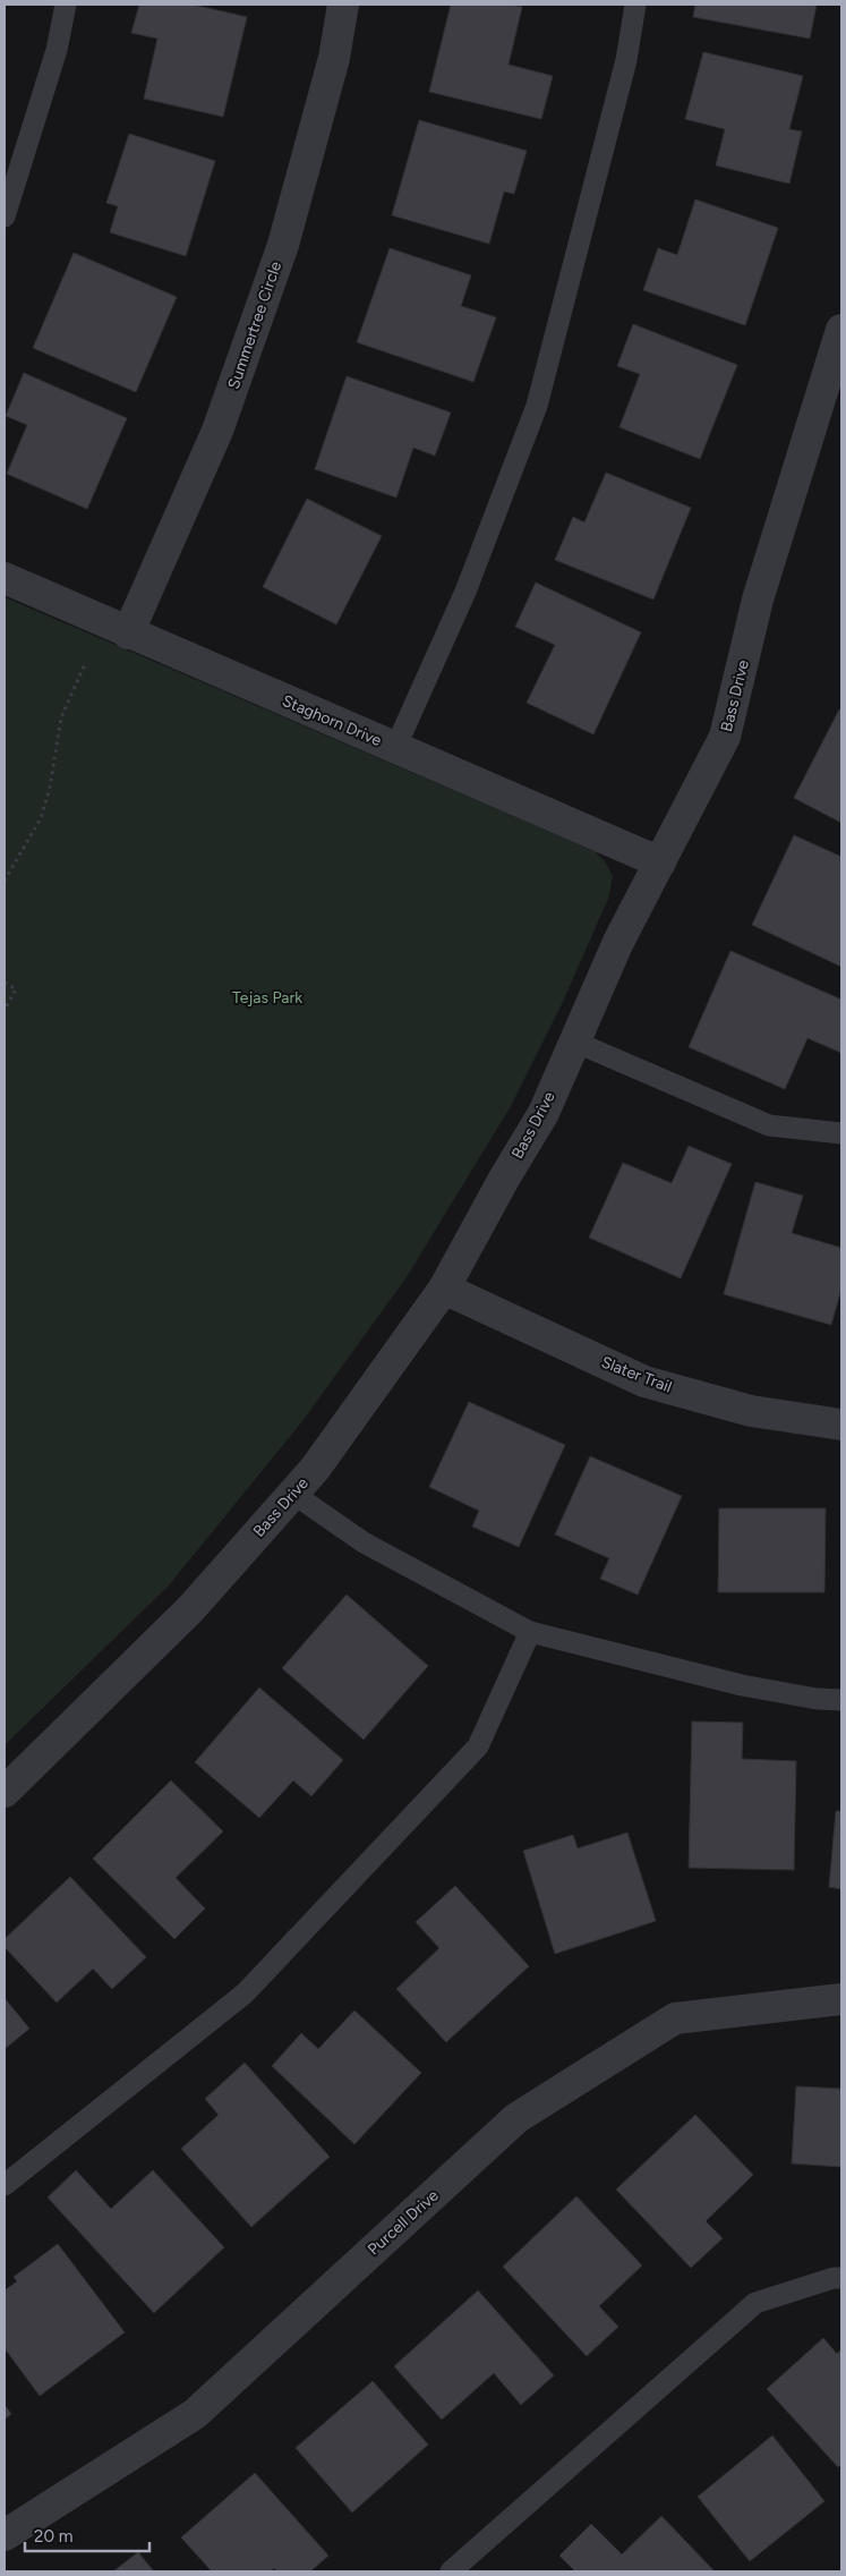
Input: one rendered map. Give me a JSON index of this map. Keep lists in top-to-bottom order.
{
  "streets": {
    "street": [
      "Summertree Circle",
      "Bass Drive",
      "Staghorn Drive",
      "Slater Trail",
      "Purcell Drive"
    ]
  },
  "crossings": [
    ["Summertree Circle", "Staghorn Drive"],
    ["Bass Drive", "Staghorn Drive"],
    ["Bass Drive", "Slater Trail"]
  ],
  "parks": ["Tejas Park"],
  "scale_bar": "20 m"
}
